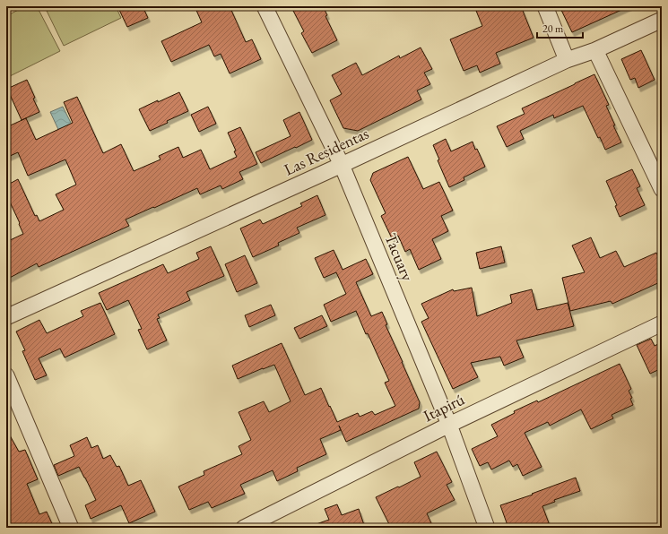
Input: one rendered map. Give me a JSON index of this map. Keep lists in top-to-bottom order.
{
  "streets": {
    "street": ["Las Residentas", "Tacuary", "Itapirú"]
  },
  "crossings": [
    ["Las Residentas", "Tacuary"],
    ["Tacuary", "Itapirú"]
  ],
  "scale_bar": "20 m"
}
